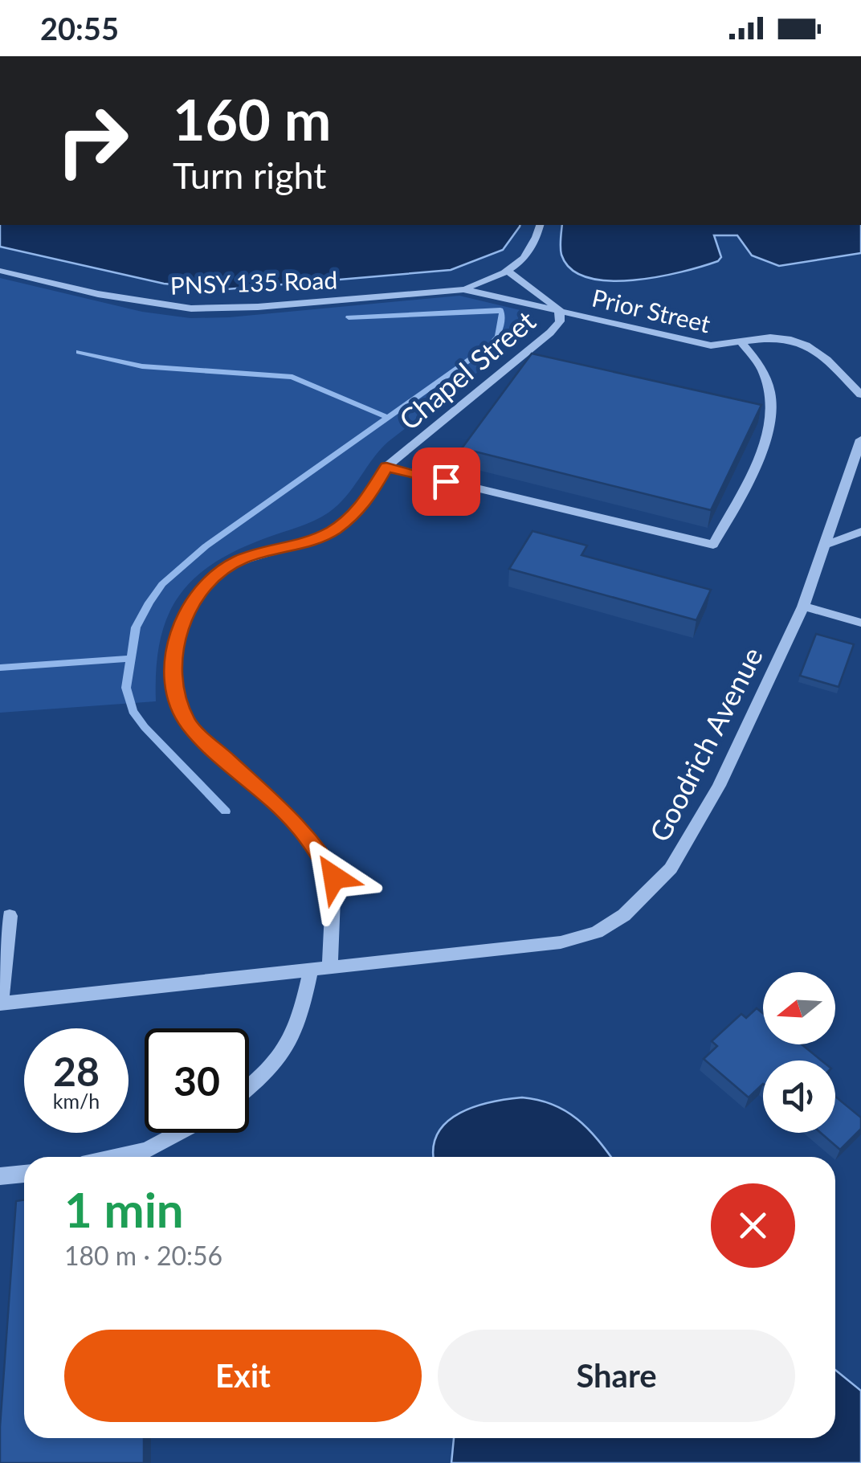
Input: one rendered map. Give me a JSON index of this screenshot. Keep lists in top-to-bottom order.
{
  "streets": {
    "street": [
      "PNSY 135 Road",
      "Prior Street",
      "Chapel Street",
      "Goodrich Avenue"
    ]
  },
  "crossings": [
    ["PNSY 135 Road", "Prior Street"],
    ["Prior Street", "Chapel Street"],
    ["Chapel Street", "Goodrich Avenue"]
  ],
  "north": "left",
  "page": {
    "status": "20:55",
    "turn": ["160 m", "Turn right"],
    "speed": "28 km/h",
    "limit": "30",
    "heading": ["1 min", "180 m · 20:56"],
    "buttons": ["Exit", "Share"]
  }
}
